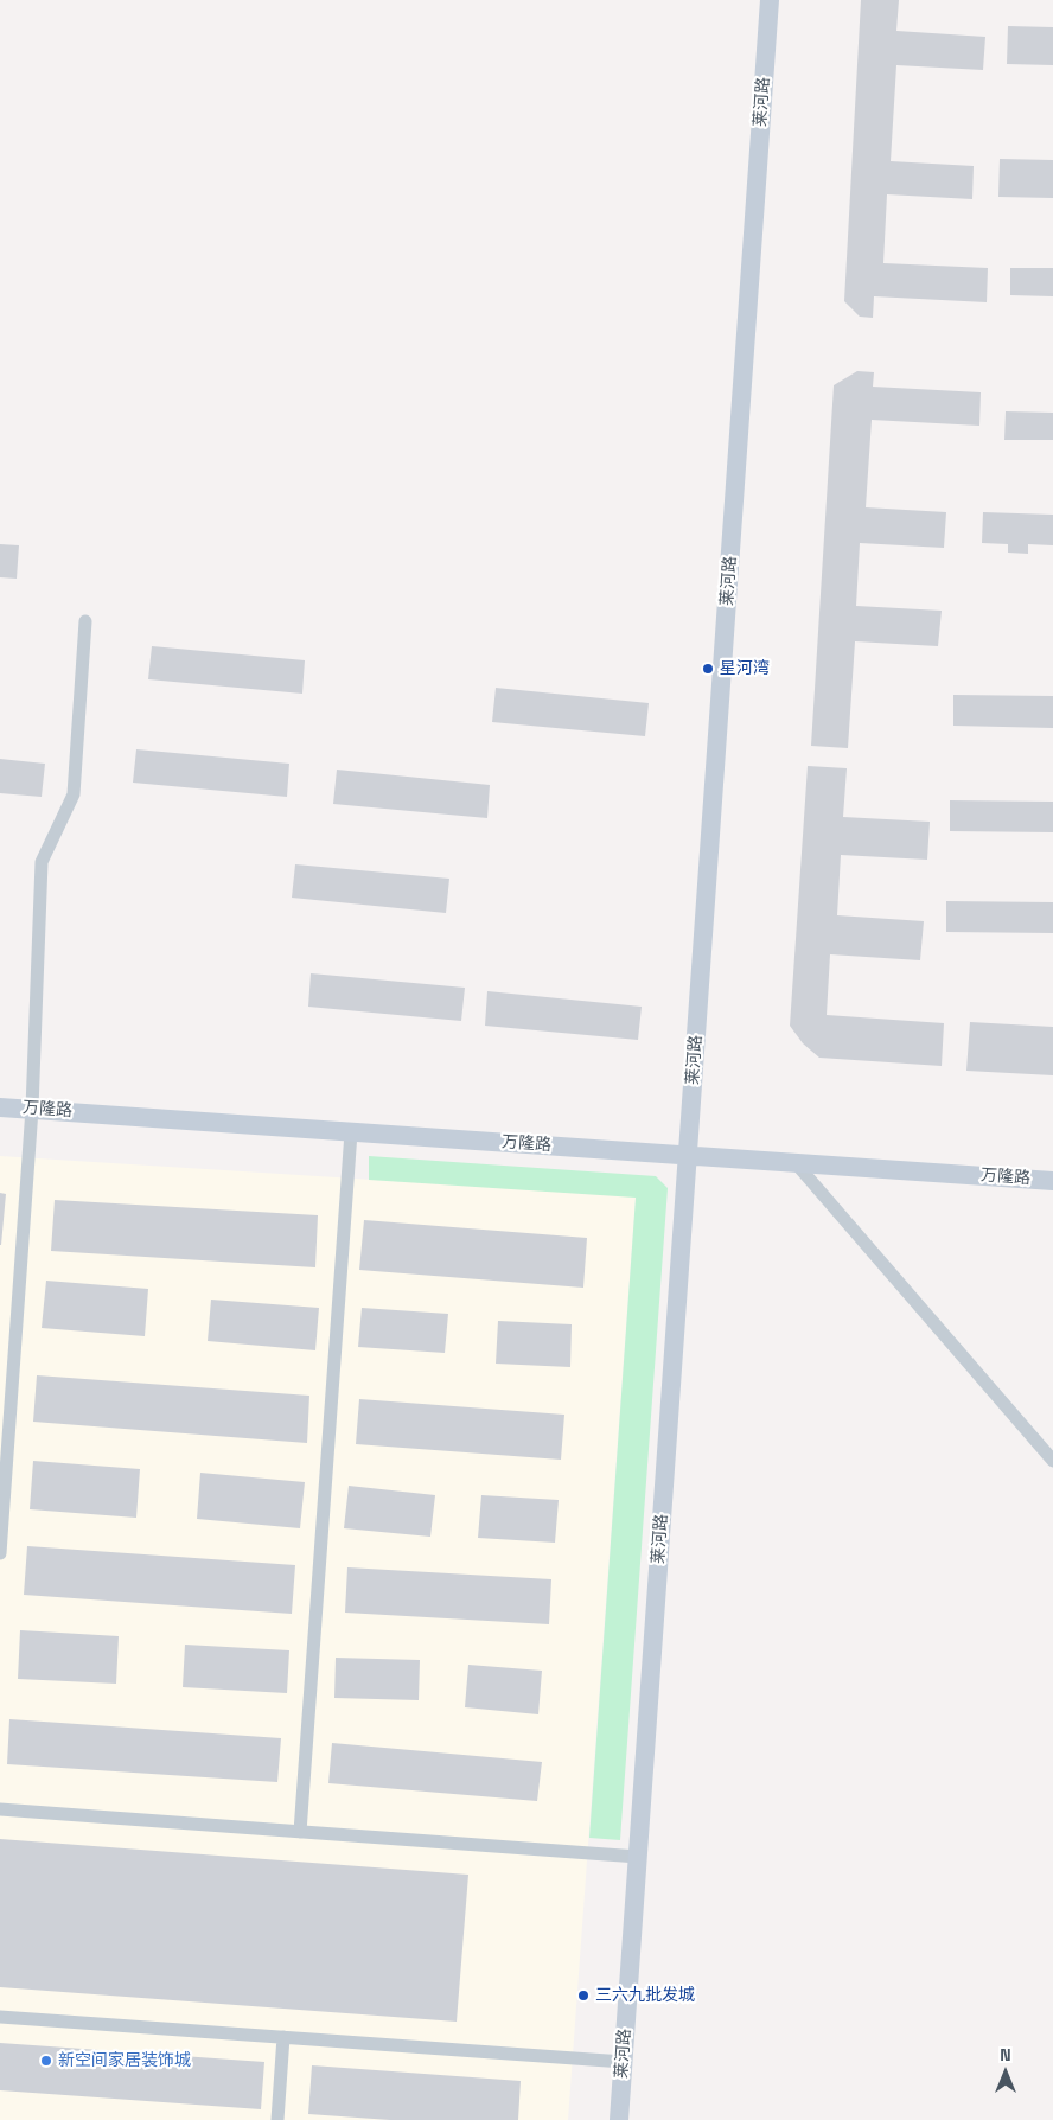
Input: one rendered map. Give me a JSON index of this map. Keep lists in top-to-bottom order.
{
  "streets": {
    "street": ["莱河路", "万隆路"]
  },
  "crossings": [
    ["莱河路", "万隆路"]
  ],
  "places": ["星河湾", "三六九批发城", "新空间家居装饰城"],
  "north": "top"
}
